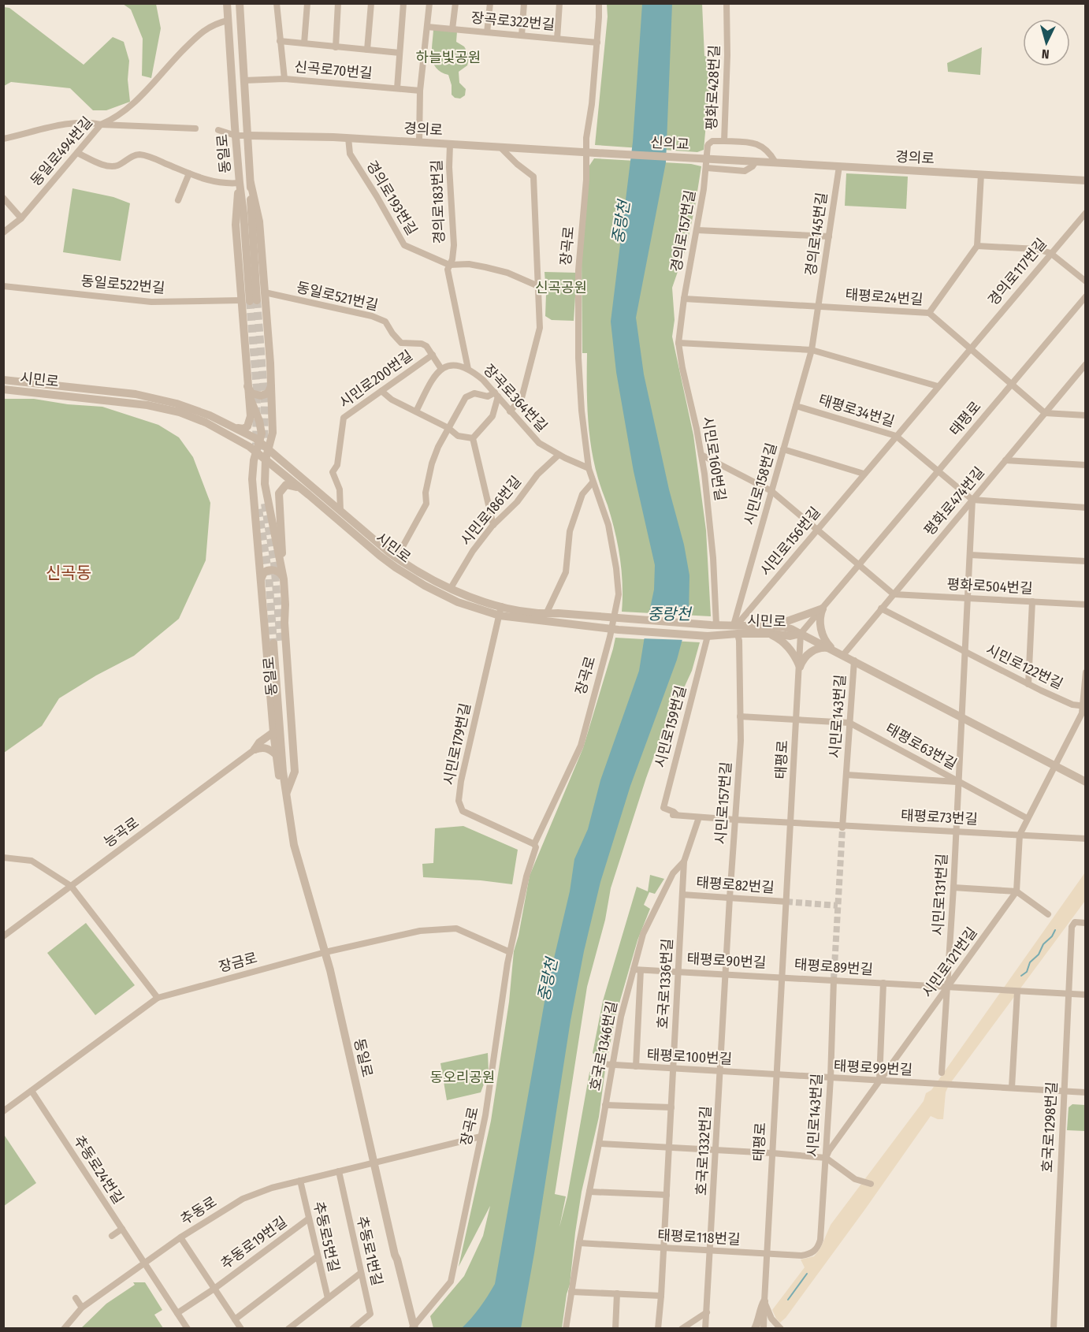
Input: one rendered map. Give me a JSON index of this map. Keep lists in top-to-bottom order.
{
  "streets": {
    "street": [
      "장곡로322번길",
      "신곡로70번길",
      "평화로428번길",
      "경의로",
      "신의교",
      "동일로494번길",
      "동일로",
      "경의로193번길",
      "경의로183번길",
      "경의로157번길",
      "경의로145번길",
      "장곡로",
      "경의로117번길",
      "동일로522번길",
      "동일로521번길",
      "태평로24번길",
      "시민로200번길",
      "시민로",
      "장곡로364번길",
      "태평로34번길",
      "태평로",
      "시민로160번길",
      "시민로158번길",
      "평화로474번길",
      "시민로186번길",
      "시민로156번길",
      "평화로504번길",
      "시민로122번길",
      "시민로143번길",
      "시민로159번길",
      "시민로179번길",
      "태평로63번길",
      "시민로157번길",
      "태평로73번길",
      "능곡로",
      "태평로82번길",
      "시민로131번길",
      "태평로90번길",
      "장금로",
      "시민로121번길",
      "태평로89번길",
      "호국로1336번길",
      "호국로1346번길",
      "태평로100번길",
      "태평로99번길",
      "호국로1298번길",
      "호국로1332번길",
      "추동로24번길",
      "추동로",
      "추동로5번길",
      "태평로118번길",
      "추동로19번길",
      "추동로1번길"
    ]
  },
  "crossings": [
    ["장곡로322번길", "장곡로"],
    ["신곡로70번길", "동일로"],
    ["평화로428번길", "경의로"],
    ["평화로428번길", "경의로157번길"],
    ["경의로", "신의교"],
    ["경의로", "동일로"],
    ["경의로", "경의로193번길"],
    ["경의로", "경의로183번길"],
    ["경의로", "경의로145번길"],
    ["경의로", "장곡로"],
    ["동일로494번길", "동일로"],
    ["동일로", "장곡로"],
    ["동일로", "동일로522번길"],
    ["동일로", "장금로"],
    ["동일로", "추동로"],
    ["경의로193번길", "경의로183번길"],
    ["경의로183번길", "장곡로364번길"],
    ["경의로157번길", "태평로24번길"],
    ["경의로157번길", "시민로160번길"],
    ["경의로145번길", "태평로24번길"],
    ["경의로145번길", "시민로158번길"],
    ["장곡로", "시민로"],
    ["장곡로", "장곡로364번길"],
    ["장곡로", "시민로179번길"],
    ["장곡로", "장금로"],
    ["장곡로", "추동로"],
    ["경의로117번길", "태평로24번길"],
    ["경의로117번길", "시민로156번길"],
    ["동일로521번길", "시민로200번길"],
    ["태평로24번길", "태평로"],
    ["태평로24번길", "시민로160번길"],
    ["태평로24번길", "시민로158번길"],
    ["태평로24번길", "평화로474번길"],
    ["태평로24번길", "시민로156번길"],
    ["시민로200번길", "시민로"],
    ["시민로", "태평로"],
    ["시민로", "시민로160번길"],
    ["시민로", "시민로158번길"],
    ["시민로", "평화로474번길"],
    ["시민로", "시민로186번길"],
    ["시민로", "시민로156번길"],
    ["시민로", "시민로122번길"],
    ["시민로", "시민로143번길"],
    ["시민로", "시민로159번길"],
    ["시민로", "시민로179번길"],
    ["시민로", "시민로157번길"],
    ["시민로", "시민로131번길"],
    ["장곡로364번길", "시민로186번길"],
    ["태평로34번길", "태평로"],
    ["태평로34번길", "시민로158번길"],
    ["태평로34번길", "평화로474번길"],
    ["태평로34번길", "시민로156번길"],
    ["태평로34번길", "시민로131번길"],
    ["태평로", "태평로63번길"],
    ["태평로", "태평로73번길"],
    ["태평로", "태평로82번길"],
    ["태평로", "태평로90번길"],
    ["태평로", "태평로89번길"],
    ["태평로", "태평로100번길"],
    ["태평로", "태평로99번길"],
    ["태평로", "태평로118번길"],
    ["시민로158번길", "시민로156번길"],
    ["시민로158번길", "시민로157번길"],
    ["평화로474번길", "평화로504번길"],
    ["평화로474번길", "시민로122번길"],
    ["평화로474번길", "시민로131번길"],
    ["시민로156번길", "시민로157번길"],
    ["평화로504번길", "시민로131번길"],
    ["시민로122번길", "시민로131번길"],
    ["시민로143번길", "태평로63번길"],
    ["시민로143번길", "태평로73번길"],
    ["시민로143번길", "시민로131번길"],
    ["시민로143번길", "시민로121번길"],
    ["시민로143번길", "태평로89번길"],
    ["시민로143번길", "태평로99번길"],
    ["시민로143번길", "태평로118번길"],
    ["시민로159번길", "태평로73번길"],
    ["태평로63번길", "시민로157번길"],
    ["태평로63번길", "시민로131번길"],
    ["시민로157번길", "태평로73번길"],
    ["시민로157번길", "태평로82번길"],
    ["시민로157번길", "태평로90번길"],
    ["시민로157번길", "호국로1332번길"],
    ["태평로73번길", "시민로131번길"],
    ["태평로73번길", "호국로1346번길"],
    ["태평로82번길", "호국로1336번길"],
    ["시민로131번길", "시민로121번길"],
    ["시민로131번길", "태평로89번길"],
    ["태평로90번길", "태평로89번길"],
    ["태평로90번길", "호국로1336번길"],
    ["태평로90번길", "호국로1346번길"],
    ["태평로90번길", "호국로1332번길"],
    ["장금로", "추동로24번길"],
    ["시민로121번길", "태평로89번길"],
    ["시민로121번길", "태평로99번길"],
    ["태평로89번길", "태평로99번길"],
    ["태평로89번길", "호국로1298번길"],
    ["호국로1336번길", "호국로1346번길"],
    ["호국로1336번길", "태평로100번길"],
    ["호국로1336번길", "태평로118번길"],
    ["호국로1346번길", "태평로100번길"],
    ["호국로1346번길", "태평로118번길"],
    ["태평로100번길", "태평로99번길"],
    ["태평로100번길", "호국로1332번길"],
    ["태평로99번길", "호국로1298번길"],
    ["호국로1332번길", "태평로118번길"],
    ["추동로24번길", "추동로"],
    ["추동로24번길", "추동로19번길"],
    ["추동로", "추동로5번길"],
    ["추동로", "추동로19번길"],
    ["추동로", "추동로1번길"],
    ["추동로5번길", "추동로19번길"],
    ["추동로5번길", "추동로1번길"]
  ],
  "districts": ["신곡동"],
  "water": ["중랑천"],
  "parks": ["하늘빛공원", "신곡공원", "동오리공원"],
  "north": "bottom"
}
